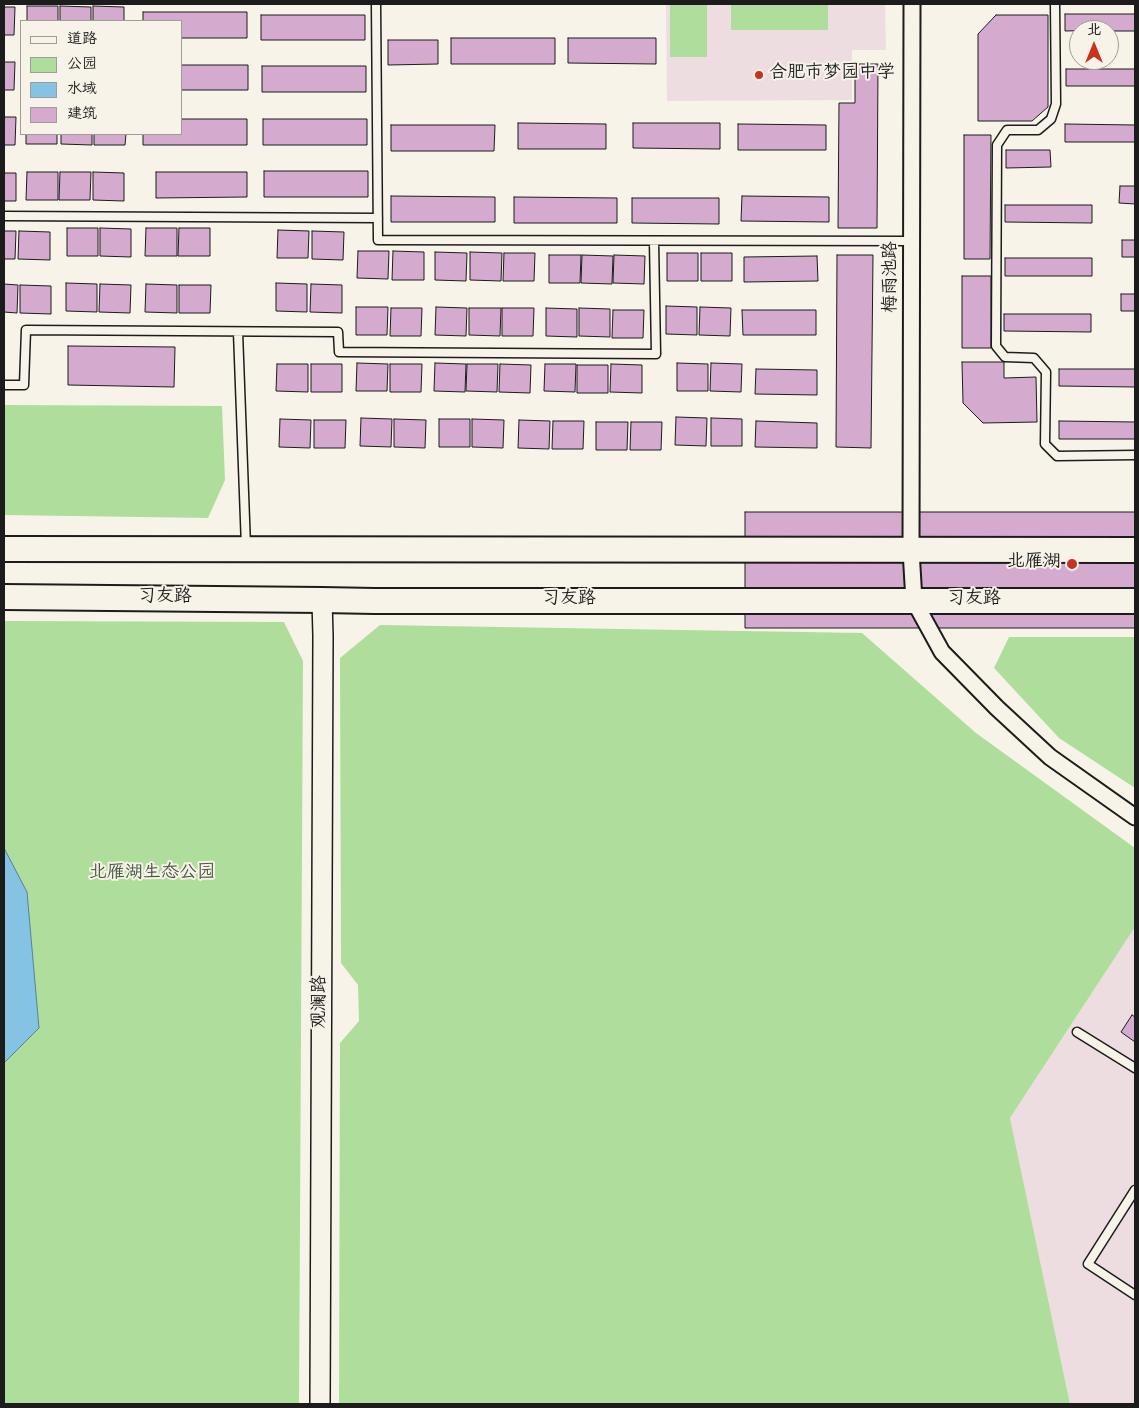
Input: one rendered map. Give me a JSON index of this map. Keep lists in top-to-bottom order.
{
  "streets": {
    "main road": ["习友路"],
    "street": ["梅雨池路", "观澜路"]
  },
  "crossings": [
    ["梅雨池路", "习友路"],
    ["习友路", "观澜路"]
  ],
  "parks": ["北雁湖生态公园"],
  "places": ["合肥市梦园中学", "北雁湖"],
  "legend": [
    "道路",
    "公园",
    "水域",
    "建筑"
  ],
  "north": "top"
}
